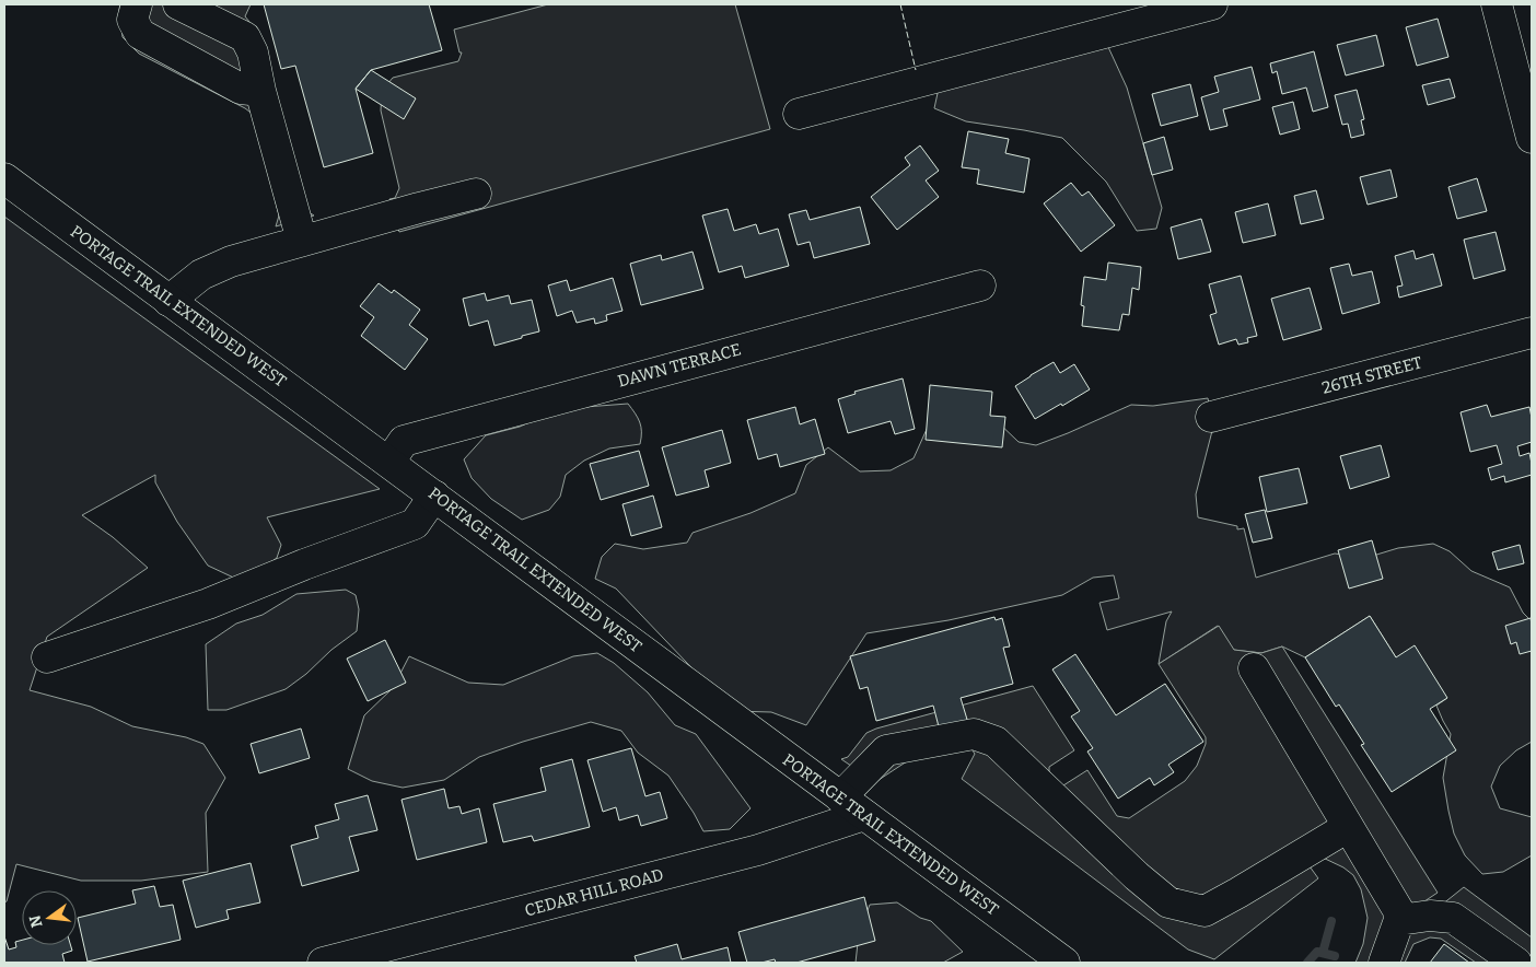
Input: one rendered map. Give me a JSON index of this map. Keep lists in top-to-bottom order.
{
  "streets": {
    "street": [
      "PORTAGE TRAIL EXTENDED WEST",
      "DAWN TERRACE",
      "26TH STREET",
      "CEDAR HILL ROAD"
    ]
  },
  "crossings": [
    ["PORTAGE TRAIL EXTENDED WEST", "DAWN TERRACE"],
    ["PORTAGE TRAIL EXTENDED WEST", "CEDAR HILL ROAD"]
  ],
  "north": "left"
}
